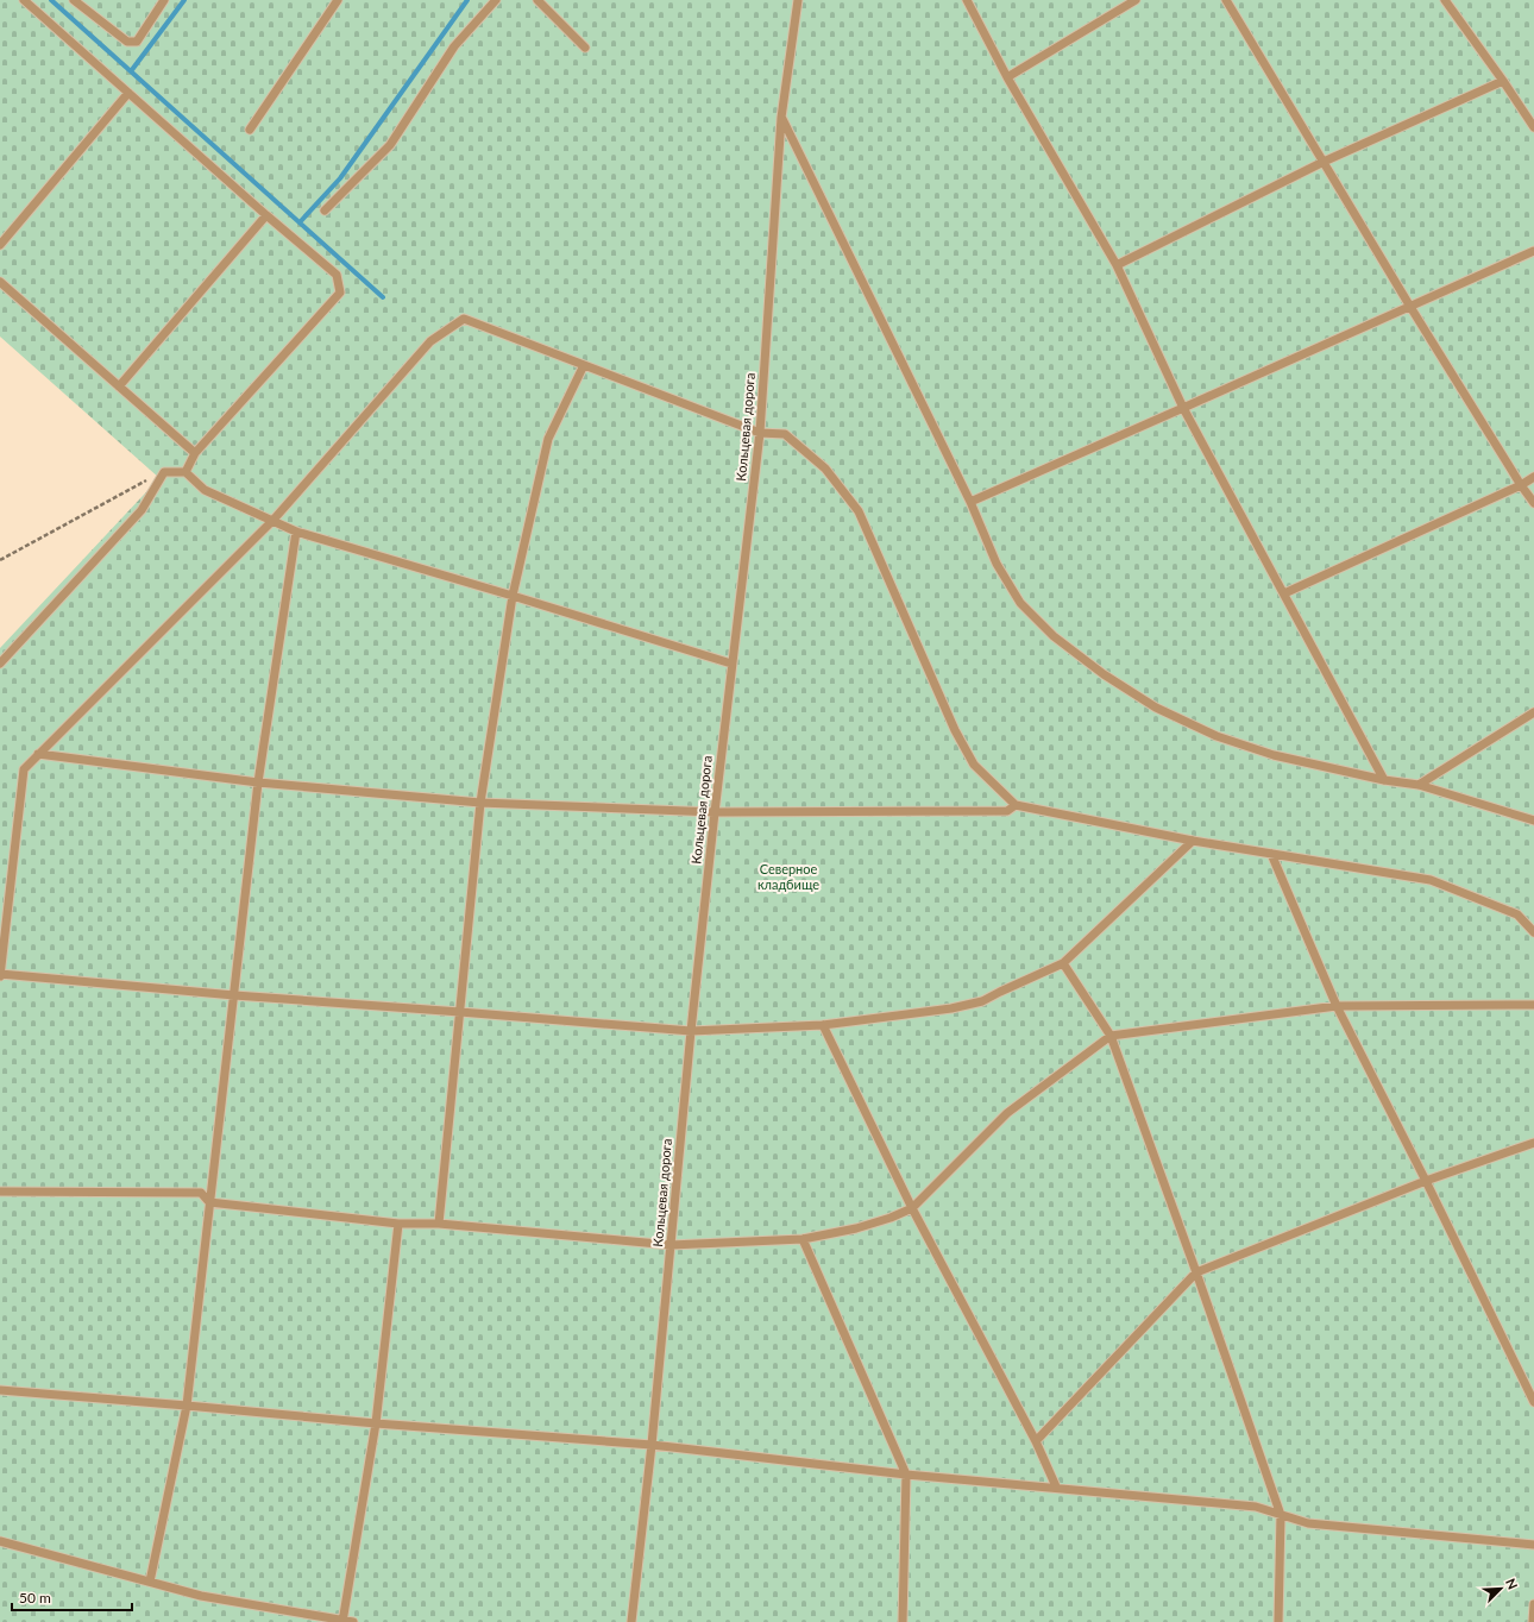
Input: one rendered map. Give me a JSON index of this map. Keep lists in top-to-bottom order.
{
  "streets": {
    "lane": ["Кольцевая дорога"]
  },
  "parks": ["Северное кладбище"],
  "scale_bar": "50 m",
  "north": "top right"
}
